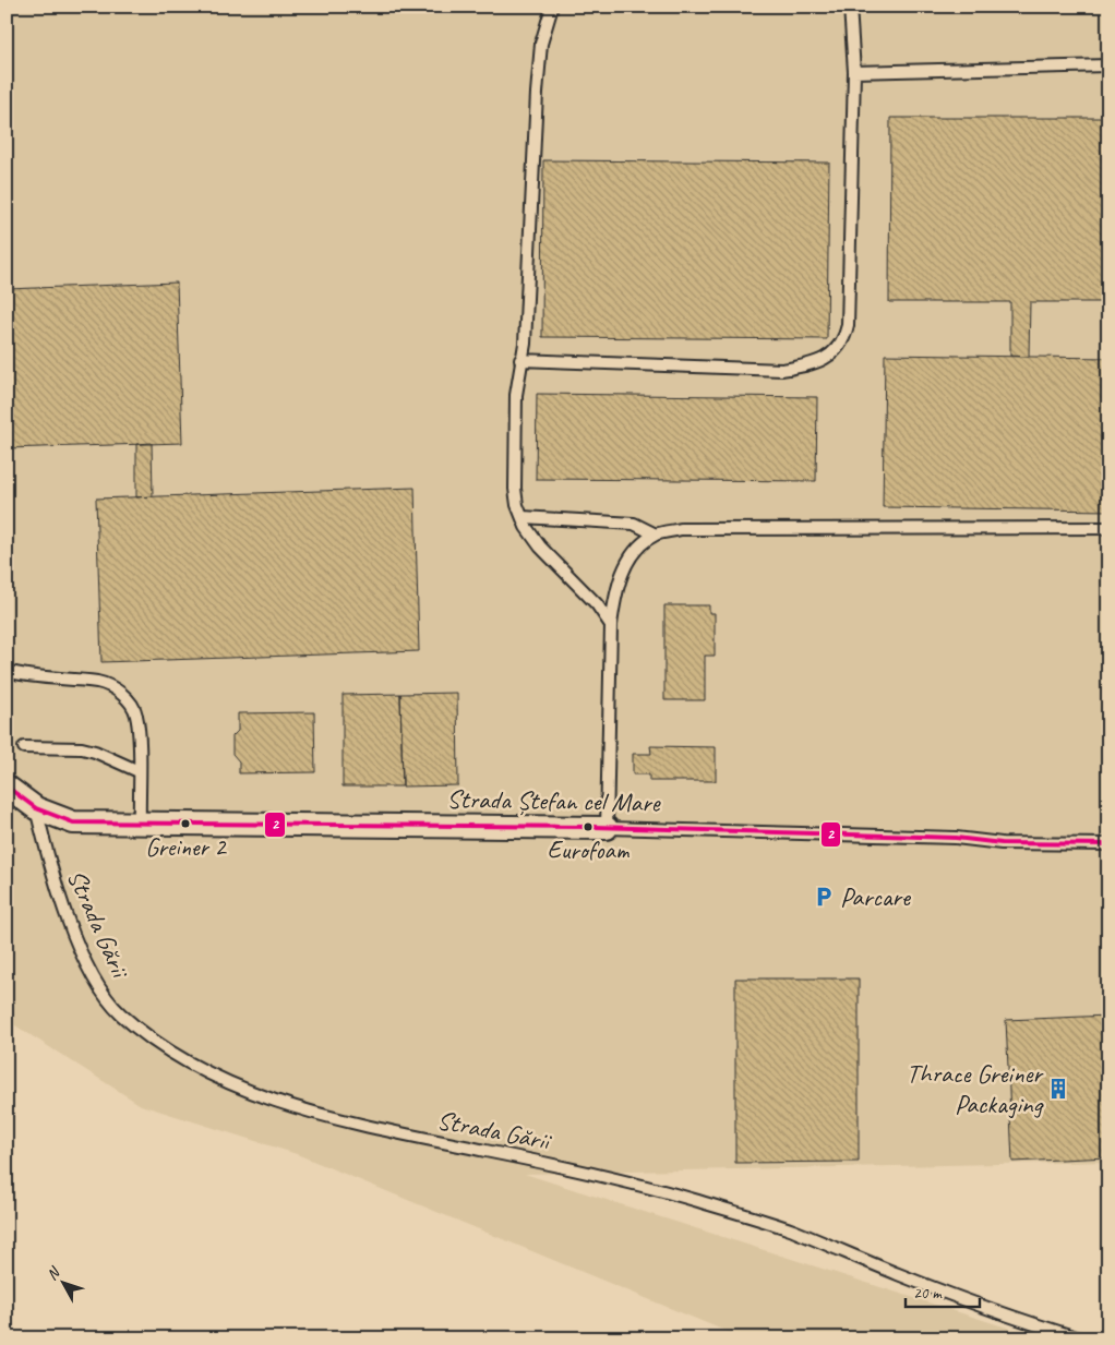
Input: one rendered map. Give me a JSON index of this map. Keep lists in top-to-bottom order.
{
  "streets": {
    "street": ["Strada Ștefan cel Mare"],
    "lane": ["Strada Gării"]
  },
  "crossings": [
    ["Strada Ștefan cel Mare", "Strada Gării"]
  ],
  "places": {
    "other": ["Greiner 2", "Eurofoam"],
    "parking": ["Parcare"],
    "building": ["Thrace Greiner Packaging"]
  },
  "lines": ["transit line 2"],
  "scale_bar": "20 m",
  "north": "top left"
}
